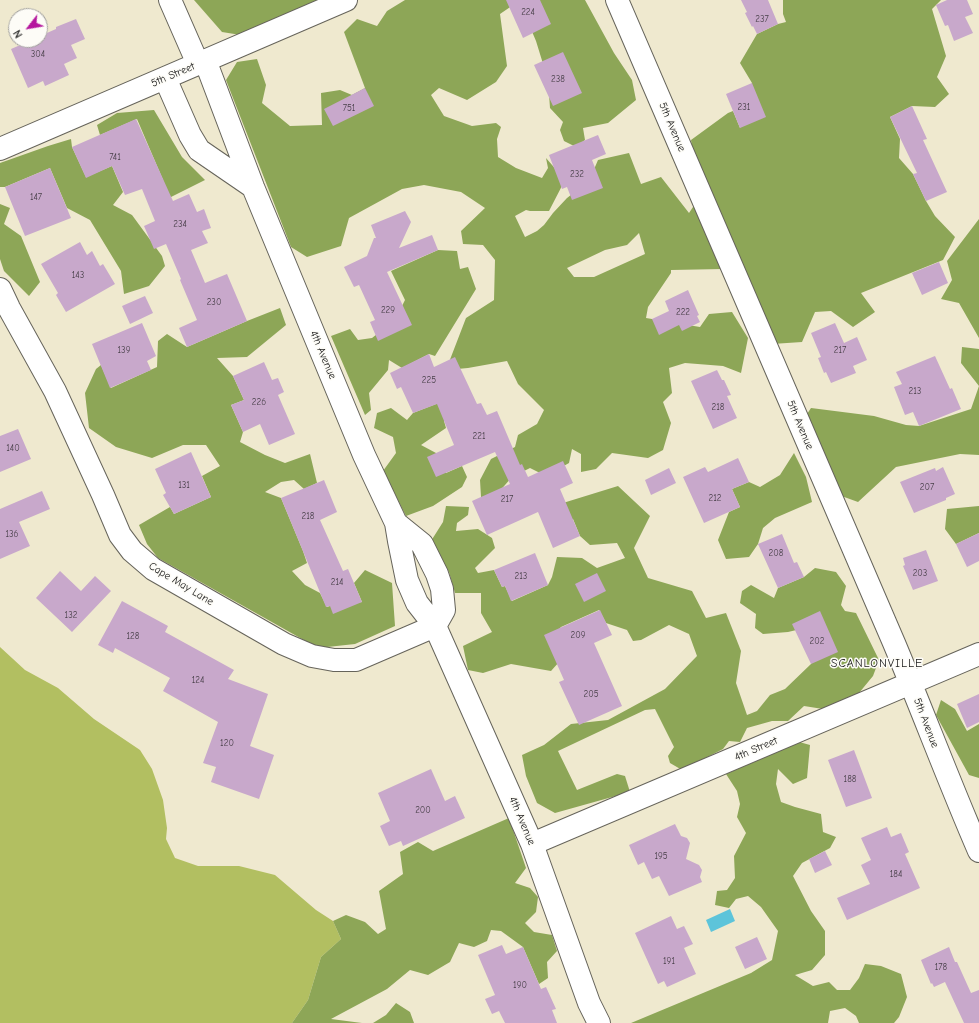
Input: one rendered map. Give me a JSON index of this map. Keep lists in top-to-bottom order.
{
  "streets": {
    "street": [
      "5th Street",
      "5th Avenue",
      "4th Avenue",
      "Cape May Lane",
      "4th Street"
    ]
  },
  "crossings": [
    ["5th Street", "4th Avenue"],
    ["5th Avenue", "4th Street"],
    ["4th Avenue", "Cape May Lane"],
    ["4th Avenue", "4th Street"]
  ],
  "districts": ["SCANLONVILLE"],
  "house_numbers": [
    "224",
    "237",
    "304",
    "238",
    "231",
    "751",
    "741",
    "232",
    "147",
    "234",
    "143",
    "230",
    "229",
    "222",
    "139",
    "217",
    "225",
    "213",
    "226",
    "218",
    "221",
    "140",
    "131",
    "207",
    "212",
    "217",
    "218",
    "136",
    "208",
    "203",
    "213",
    "214",
    "132",
    "209",
    "128",
    "202",
    "124",
    "205",
    "120",
    "188",
    "200",
    "195",
    "184",
    "191",
    "178",
    "190"
  ],
  "north": "bottom left"
}
